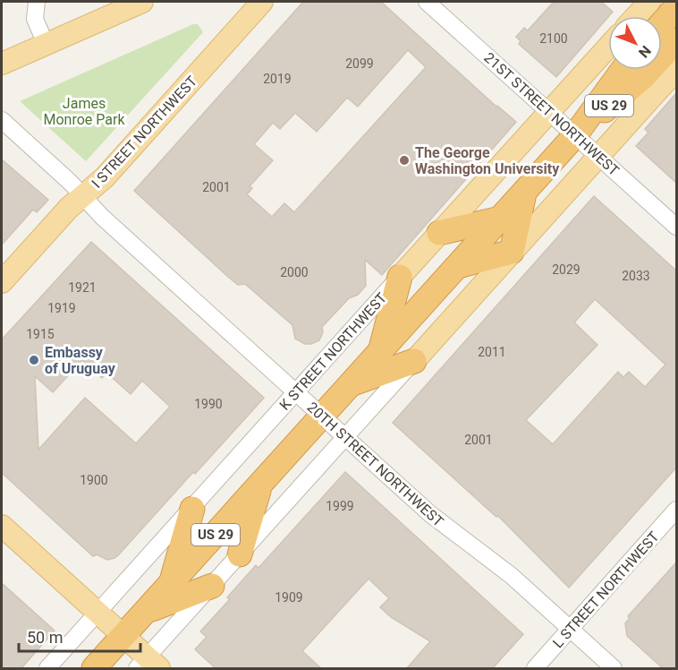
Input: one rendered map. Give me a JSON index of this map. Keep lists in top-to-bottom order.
{
  "streets": {
    "highway": ["US 29"],
    "main road": ["I STREET NORTHWEST", "K STREET NORTHWEST"],
    "street": ["21ST STREET NORTHWEST", "20TH STREET NORTHWEST", "L STREET NORTHWEST"]
  },
  "crossings": [
    ["US 29", "21ST STREET NORTHWEST"],
    ["US 29", "20TH STREET NORTHWEST"],
    ["21ST STREET NORTHWEST", "K STREET NORTHWEST"],
    ["I STREET NORTHWEST", "20TH STREET NORTHWEST"],
    ["K STREET NORTHWEST", "20TH STREET NORTHWEST"],
    ["20TH STREET NORTHWEST", "L STREET NORTHWEST"]
  ],
  "parks": ["James Monroe Park"],
  "places": ["The George Washington University", "Embassy of Uruguay"],
  "house_numbers": [
    "2100",
    "2099",
    "2019",
    "2001",
    "2029",
    "2000",
    "2033",
    "1921",
    "1919",
    "1915",
    "2011",
    "1990",
    "2001",
    "1900",
    "1999",
    "1909"
  ],
  "scale_bar": "50 m",
  "north": "bottom right"
}
